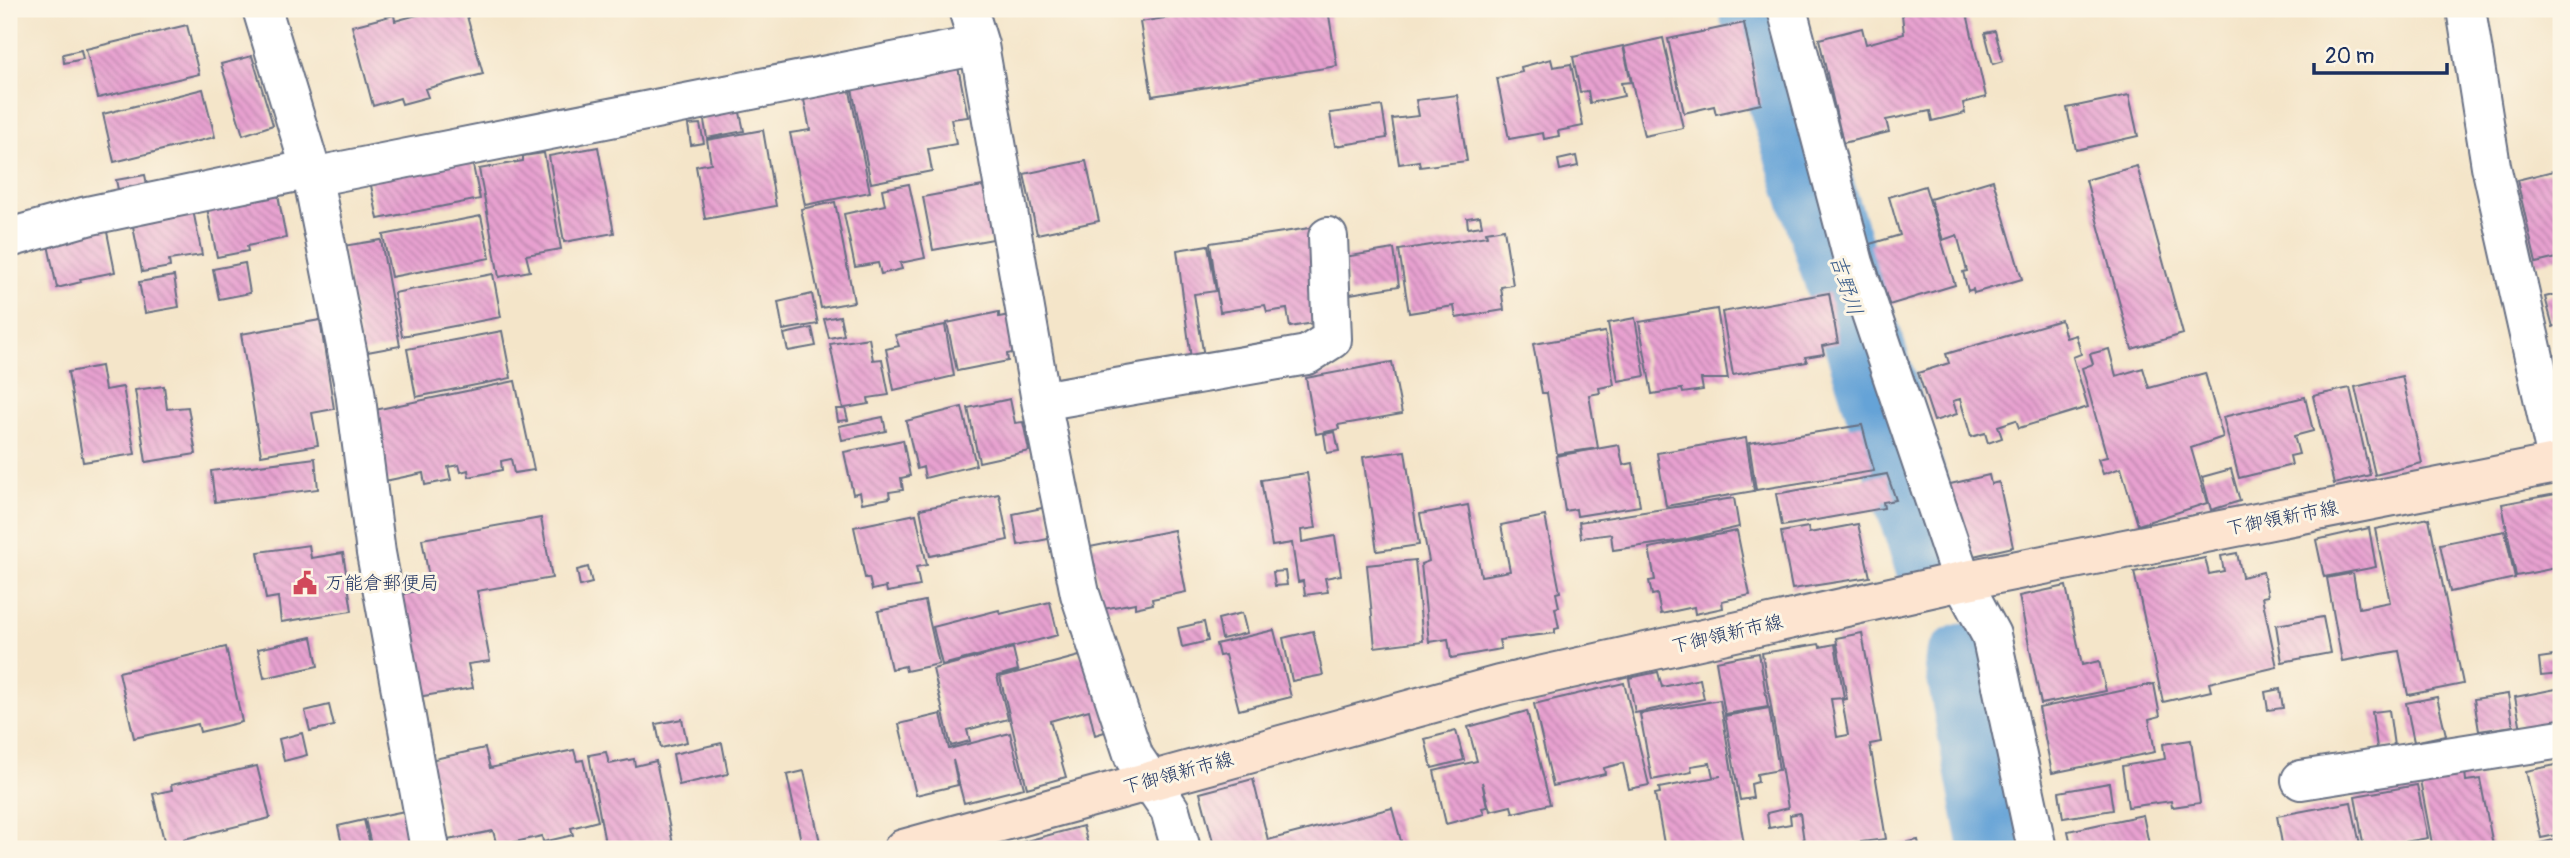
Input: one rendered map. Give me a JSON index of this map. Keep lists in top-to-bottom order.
{
  "streets": {
    "main road": ["下御領新市線"]
  },
  "water": ["吉野川"],
  "places": {
    "public building": ["万能倉郵便局"]
  },
  "scale_bar": "20 m"
}
